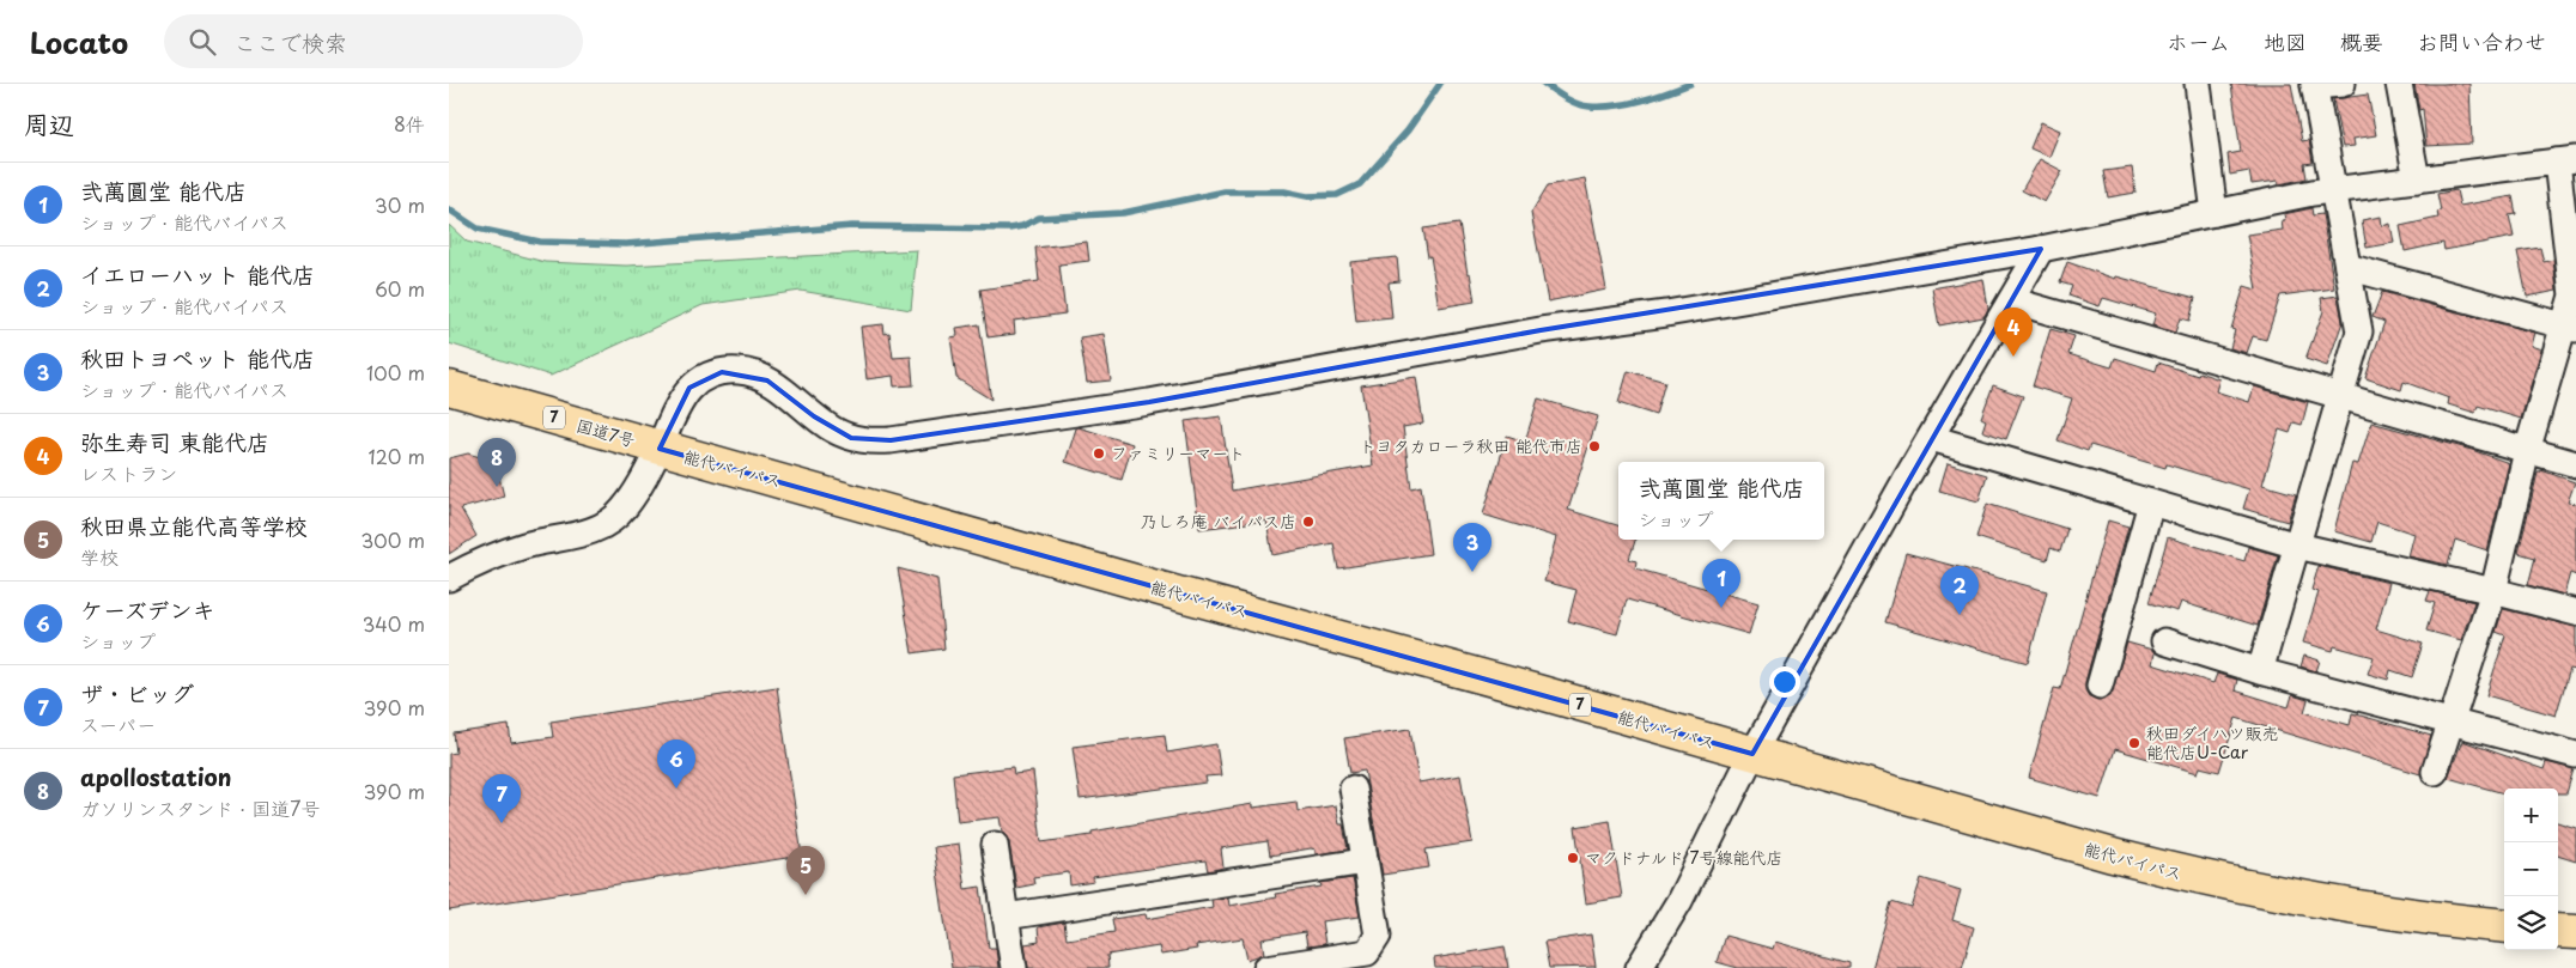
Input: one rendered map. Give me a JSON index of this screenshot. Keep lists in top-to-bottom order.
{
  "streets": {
    "highway": ["7", "国道7号", "能代バイパス"]
  },
  "crossings": [
    ["国道7号", "能代バイパス"]
  ],
  "places": [
    "トヨタカローラ秋田 能代市店",
    "ファミリーマート",
    "乃しろ庵 バイパス店",
    "秋田ダイハツ販売 能代店U-Car",
    "マクドナルド 7号線能代店"
  ],
  "page": {
    "header": "Locato",
    "search": "ここで検索",
    "nav": [
      "ホーム",
      "地図",
      "概要",
      "お問い合わせ"
    ],
    "heading": ["周辺", "8件"],
    "list": [
      {
        "mark": "1",
        "name": "弐萬圓堂 能代店",
        "note": "ショップ · 能代バイパス",
        "value": "30 m"
      },
      {
        "mark": "2",
        "name": "イエローハット 能代店",
        "note": "ショップ · 能代バイパス",
        "value": "60 m"
      },
      {
        "mark": "3",
        "name": "秋田トヨペット 能代店",
        "note": "ショップ · 能代バイパス",
        "value": "100 m"
      },
      {
        "mark": "4",
        "name": "弥生寿司 東能代店",
        "note": "レストラン",
        "value": "120 m"
      },
      {
        "mark": "5",
        "name": "秋田県立能代高等学校",
        "note": "学校",
        "value": "300 m"
      },
      {
        "mark": "6",
        "name": "ケーズデンキ",
        "note": "ショップ",
        "value": "340 m"
      },
      {
        "mark": "7",
        "name": "ザ・ビッグ",
        "note": "スーパー",
        "value": "390 m"
      },
      {
        "mark": "8",
        "name": "apollostation",
        "note": "ガソリンスタンド · 国道7号",
        "value": "390 m"
      }
    ],
    "pins": [
      "4",
      "8",
      "3",
      "1",
      "2",
      "6",
      "7",
      "5"
    ],
    "popup": ["弐萬圓堂 能代店", "ショップ"],
    "map_buttons": ["+", "−"]
  }
}
